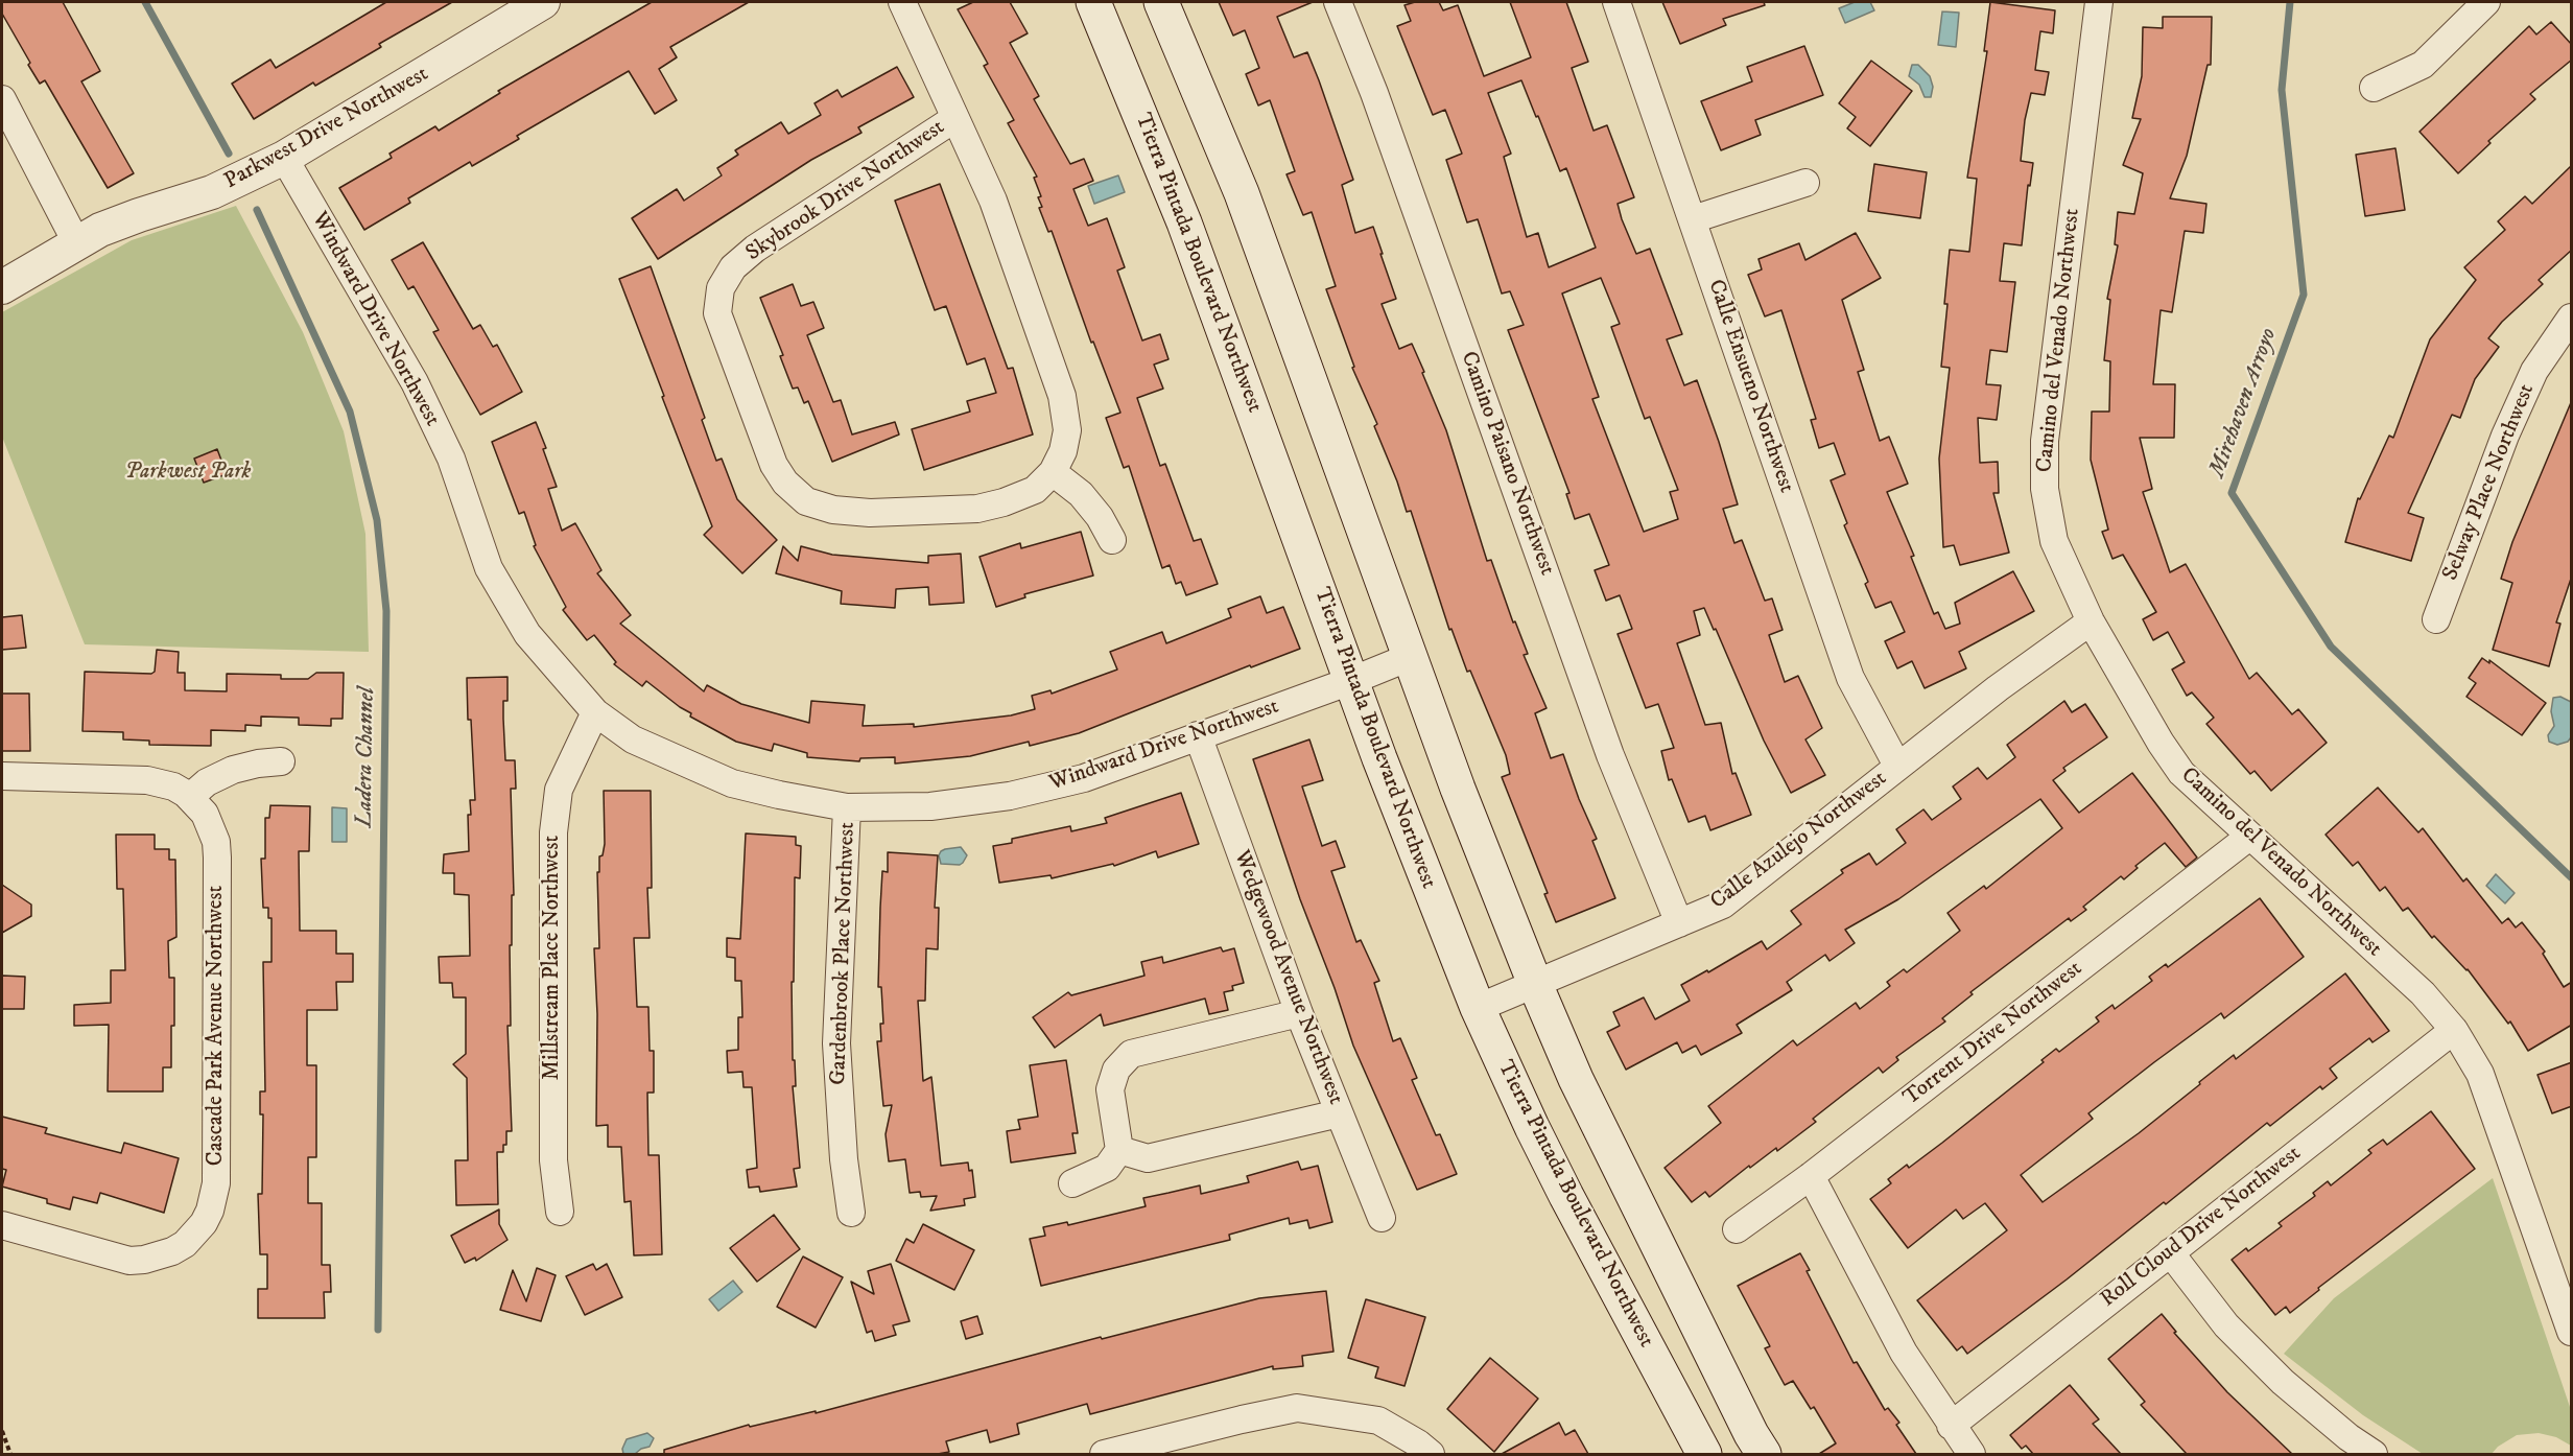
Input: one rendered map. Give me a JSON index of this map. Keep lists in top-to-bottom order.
{
  "streets": {
    "main road": ["Tierra Pintada Boulevard Northwest"],
    "street": [
      "Parkwest Drive Northwest",
      "Skybrook Drive Northwest",
      "Windward Drive Northwest",
      "Camino del Venado Northwest",
      "Calle Ensueno Northwest",
      "Camino Paisano Northwest",
      "Selway Place Northwest",
      "Calle Azulejo Northwest",
      "Gardenbrook Place Northwest",
      "Millstream Place Northwest",
      "Wedgewood Avenue Northwest",
      "Cascade Park Avenue Northwest",
      "Torrent Drive Northwest",
      "Roll Cloud Drive Northwest"
    ]
  },
  "crossings": [
    ["Parkwest Drive Northwest", "Windward Drive Northwest"],
    ["Tierra Pintada Boulevard Northwest", "Windward Drive Northwest"],
    ["Tierra Pintada Boulevard Northwest", "Calle Azulejo Northwest"],
    ["Windward Drive Northwest", "Gardenbrook Place Northwest"],
    ["Windward Drive Northwest", "Millstream Place Northwest"],
    ["Windward Drive Northwest", "Wedgewood Avenue Northwest"],
    ["Camino del Venado Northwest", "Calle Azulejo Northwest"],
    ["Camino del Venado Northwest", "Torrent Drive Northwest"],
    ["Camino del Venado Northwest", "Roll Cloud Drive Northwest"],
    ["Calle Ensueno Northwest", "Calle Azulejo Northwest"],
    ["Camino Paisano Northwest", "Calle Azulejo Northwest"]
  ],
  "water": ["Mirehaven Arroyo", "Ladera Channel"],
  "parks": ["Parkwest Park"]
}
